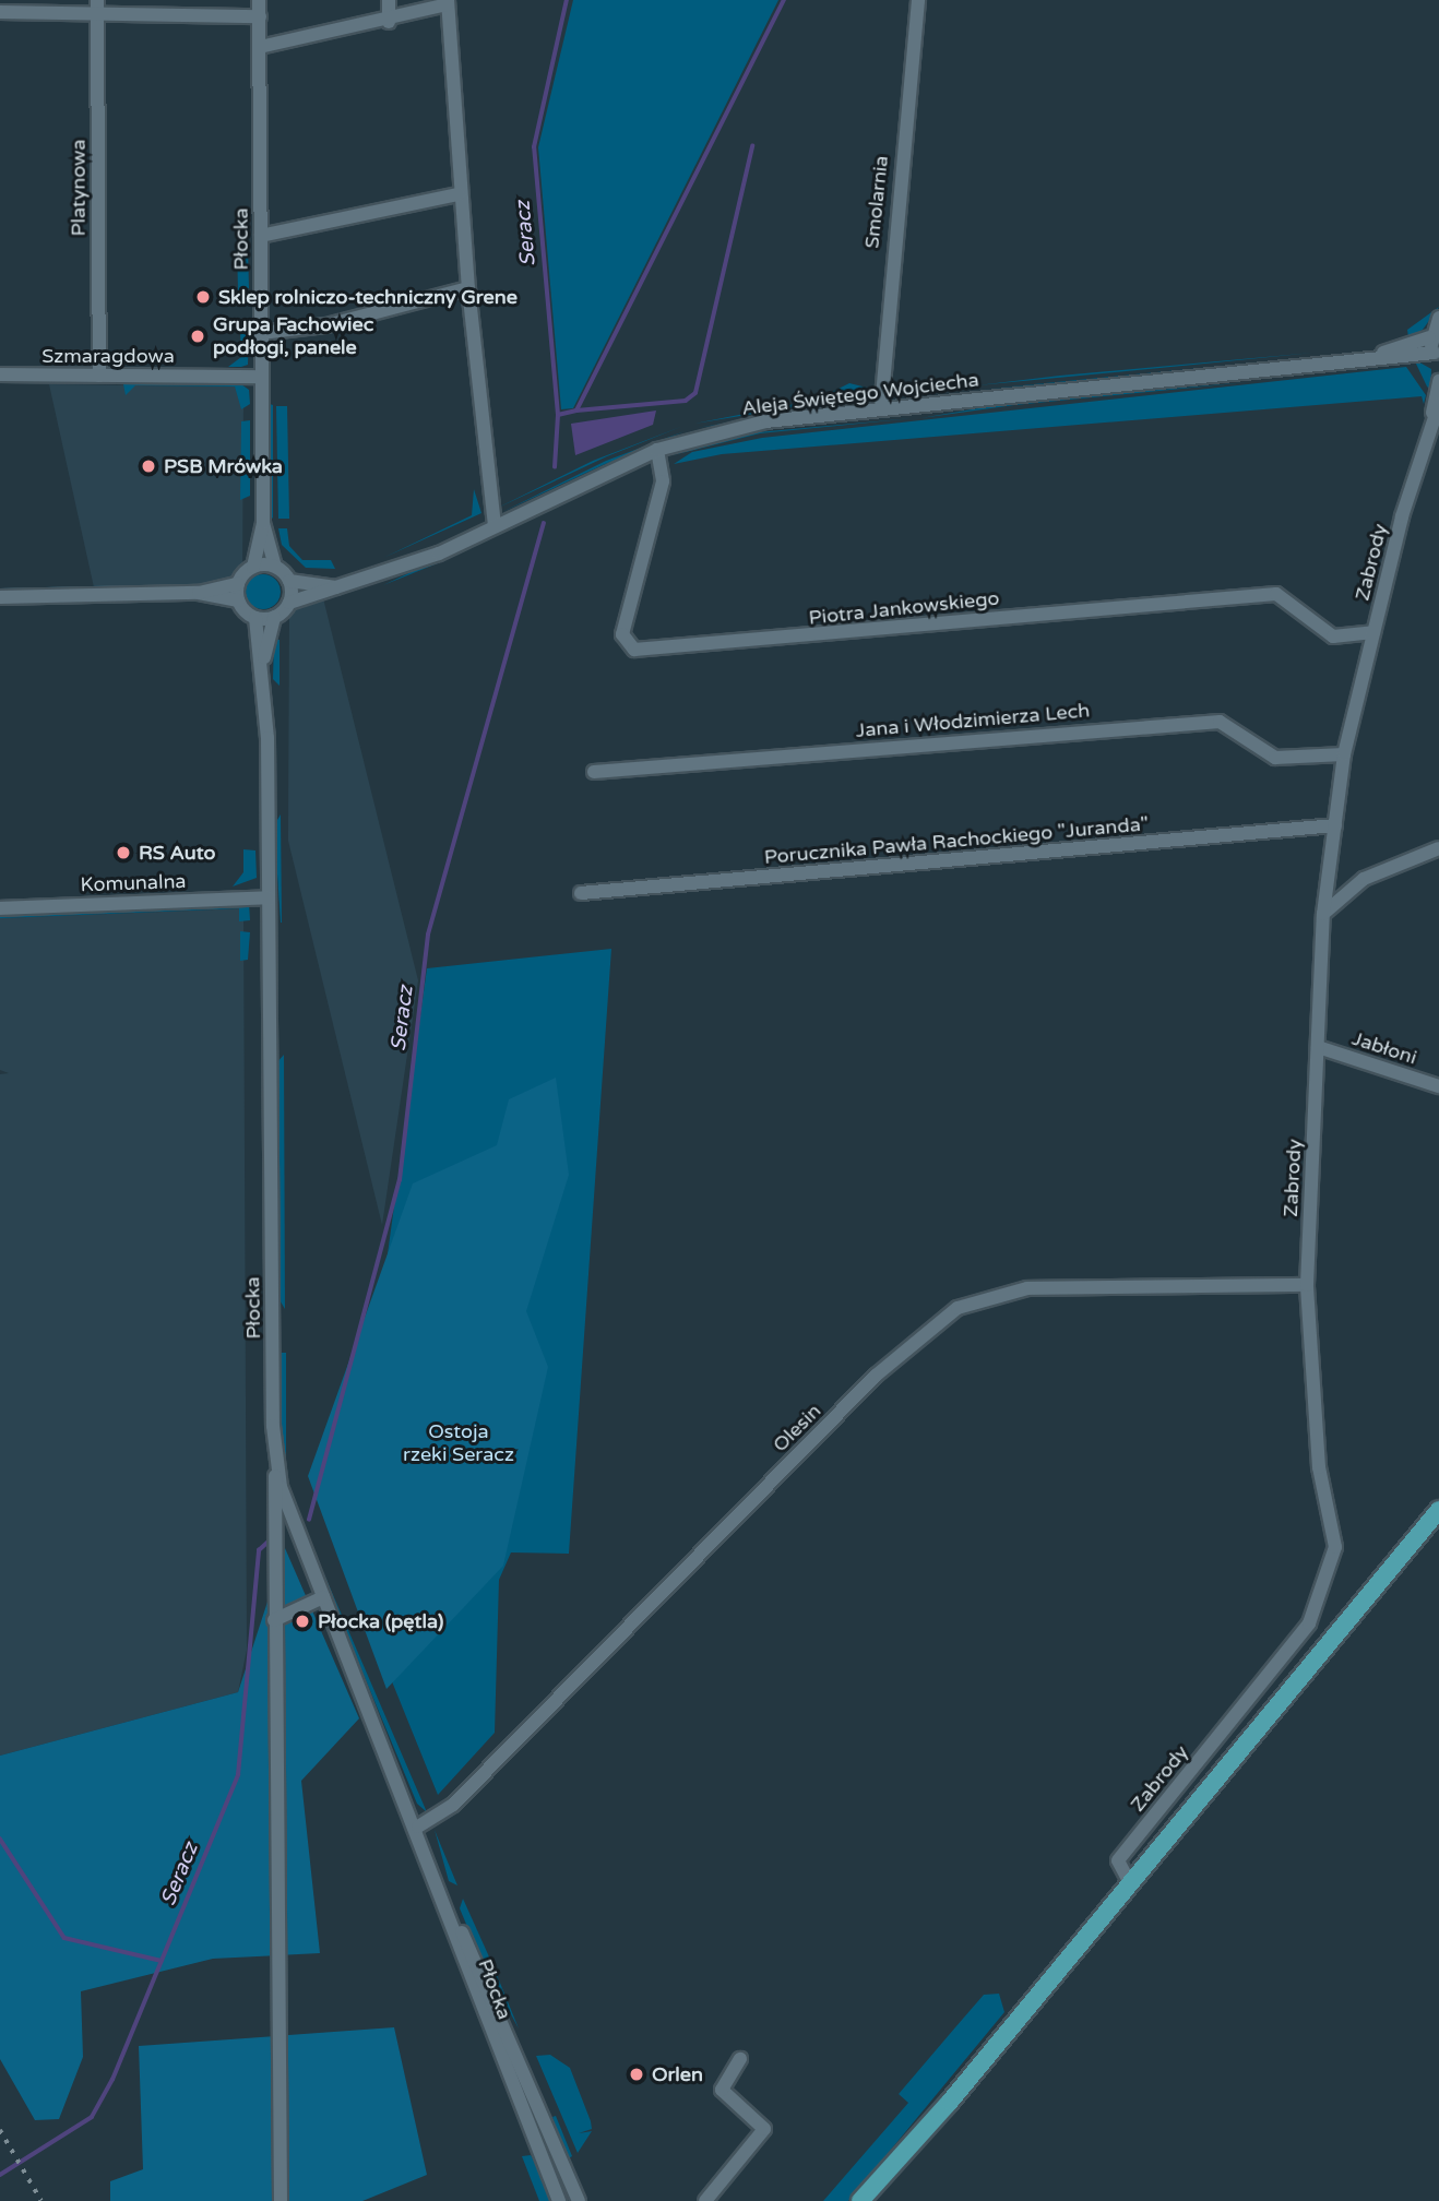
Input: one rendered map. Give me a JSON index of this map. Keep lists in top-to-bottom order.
{
  "streets": {
    "street": [
      "Platynowa",
      "Smolarnia",
      "Płocka",
      "Szmaragdowa",
      "Aleja Świętego Wojciecha",
      "Zabrody",
      "Piotra Jankowskiego",
      "Jana i Włodzimierza Lech",
      "Porucznika Pawła Rachockiego \"Juranda\"",
      "Komunalna",
      "Jabłoni",
      "Olesin"
    ]
  },
  "crossings": [
    ["Platynowa", "Szmaragdowa"],
    ["Smolarnia", "Aleja Świętego Wojciecha"],
    ["Płocka", "Szmaragdowa"],
    ["Płocka", "Aleja Świętego Wojciecha"],
    ["Płocka", "Komunalna"],
    ["Płocka", "Olesin"],
    ["Aleja Świętego Wojciecha", "Piotra Jankowskiego"],
    ["Zabrody", "Piotra Jankowskiego"],
    ["Zabrody", "Jana i Włodzimierza Lech"],
    ["Zabrody", "Porucznika Pawła Rachockiego \"Juranda\""],
    ["Zabrody", "Jabłoni"],
    ["Zabrody", "Olesin"]
  ],
  "water": ["Seracz"],
  "parks": ["Ostoja rzeki Seracz"],
  "places": [
    "Sklep rolniczo-techniczny Grene",
    "Grupa Fachowiec podłogi, panele",
    "PSB Mrówka",
    "RS Auto",
    "Płocka (pętla)",
    "Orlen"
  ]
}
